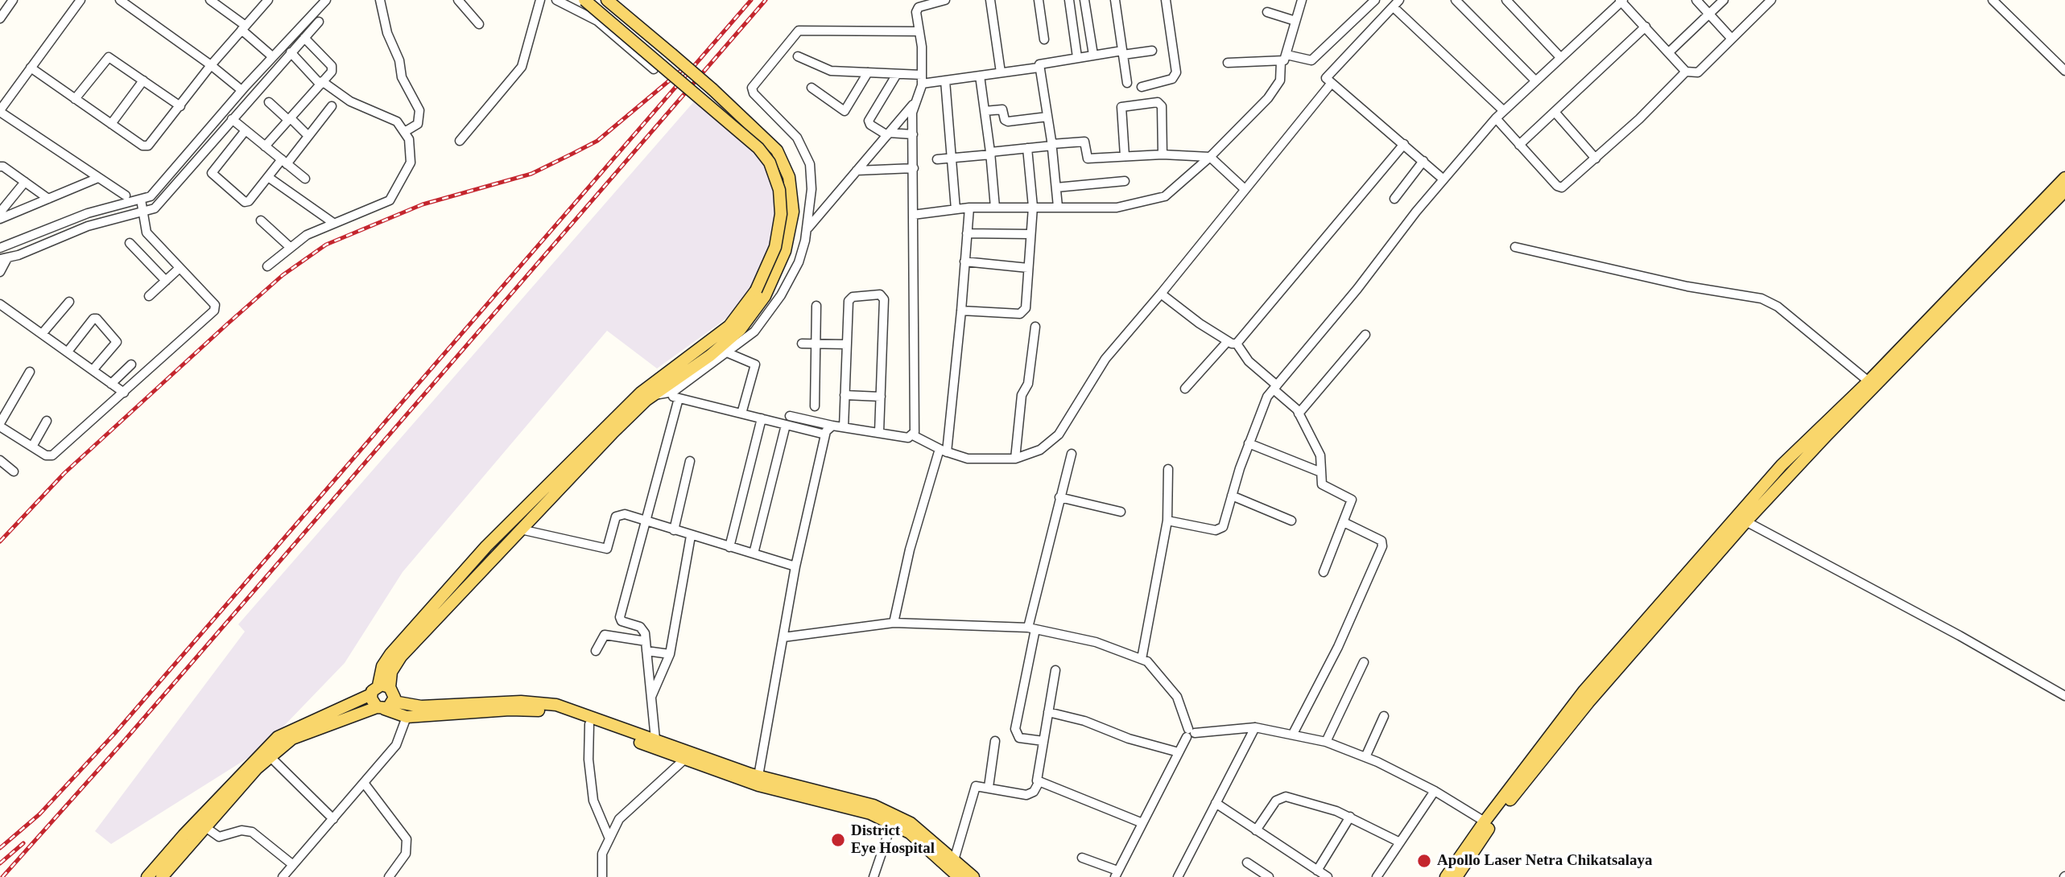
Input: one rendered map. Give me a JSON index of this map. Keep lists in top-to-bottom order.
{
  "places": ["District Eye Hospital", "Apollo Laser Netra Chikatsalaya"]
}
